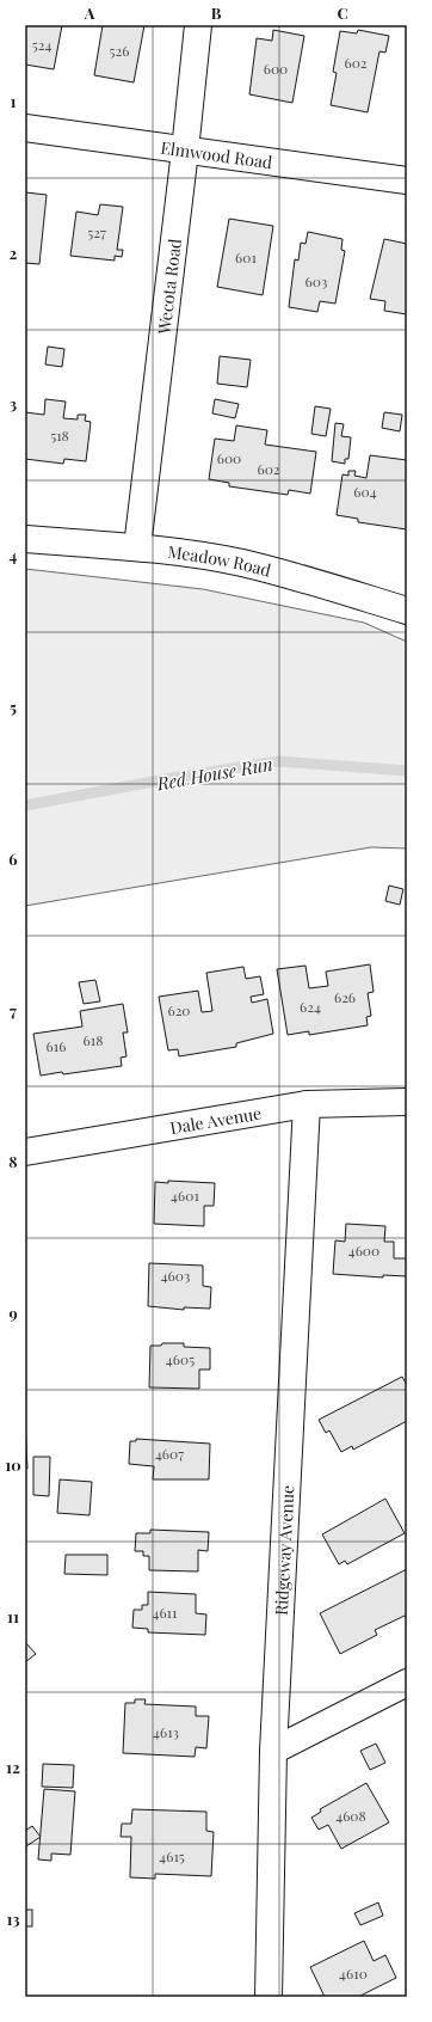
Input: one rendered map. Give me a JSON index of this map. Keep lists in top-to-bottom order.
{
  "streets": {
    "street": [
      "Elmwood Road",
      "Wecota Road",
      "Meadow Road",
      "Dale Avenue",
      "Ridgeway Avenue"
    ]
  },
  "crossings": [
    ["Elmwood Road", "Wecota Road"],
    ["Wecota Road", "Meadow Road"],
    ["Dale Avenue", "Ridgeway Avenue"]
  ],
  "water": ["Red House Run"],
  "house_numbers": [
    "524",
    "526",
    "602",
    "600",
    "527",
    "601",
    "603",
    "518",
    "600",
    "602",
    "604",
    "626",
    "624",
    "620",
    "618",
    "616",
    "4601",
    "4600",
    "4603",
    "4605",
    "4607",
    "4611",
    "4613",
    "4608",
    "4615",
    "4610"
  ],
  "grid": {
    "columns": ["A", "B", "C"],
    "rows": [
      "1",
      "2",
      "3",
      "4",
      "5",
      "6",
      "7",
      "8",
      "9",
      "10",
      "11",
      "12",
      "13"
    ]
  }
}
